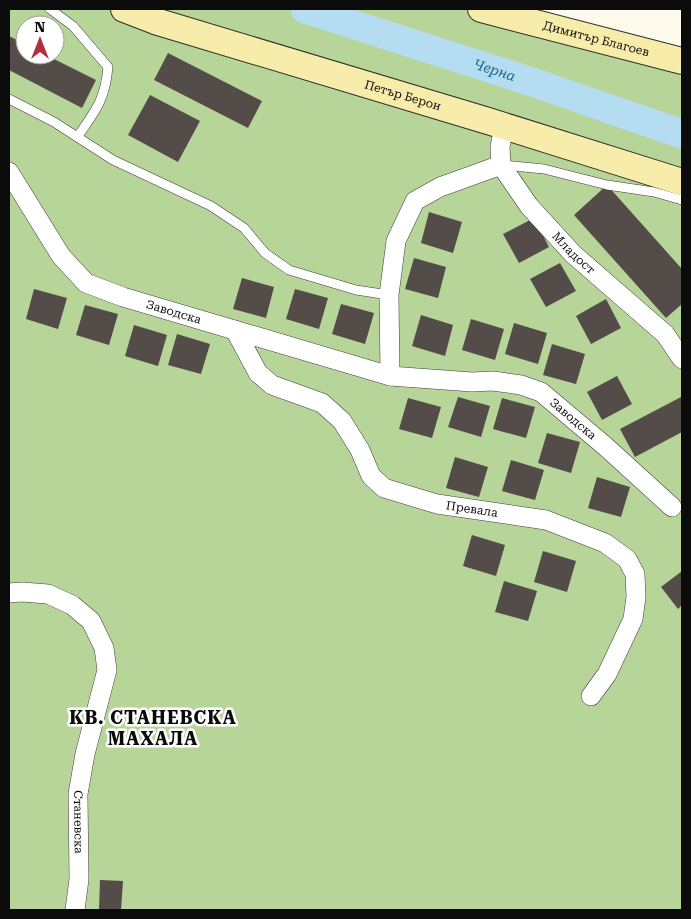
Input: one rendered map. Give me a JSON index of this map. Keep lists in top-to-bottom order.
{
  "streets": {
    "main road": ["Димитър Благоев", "Петър Берон"],
    "street": [
      "Младост",
      "Заводска",
      "Превала",
      "Станевска"
    ]
  },
  "crossings": [
    ["Заводска", "Превала"]
  ],
  "districts": ["КВ. СТАНЕВСКА МАХАЛА"],
  "water": ["Черна"],
  "north": "top"
}
